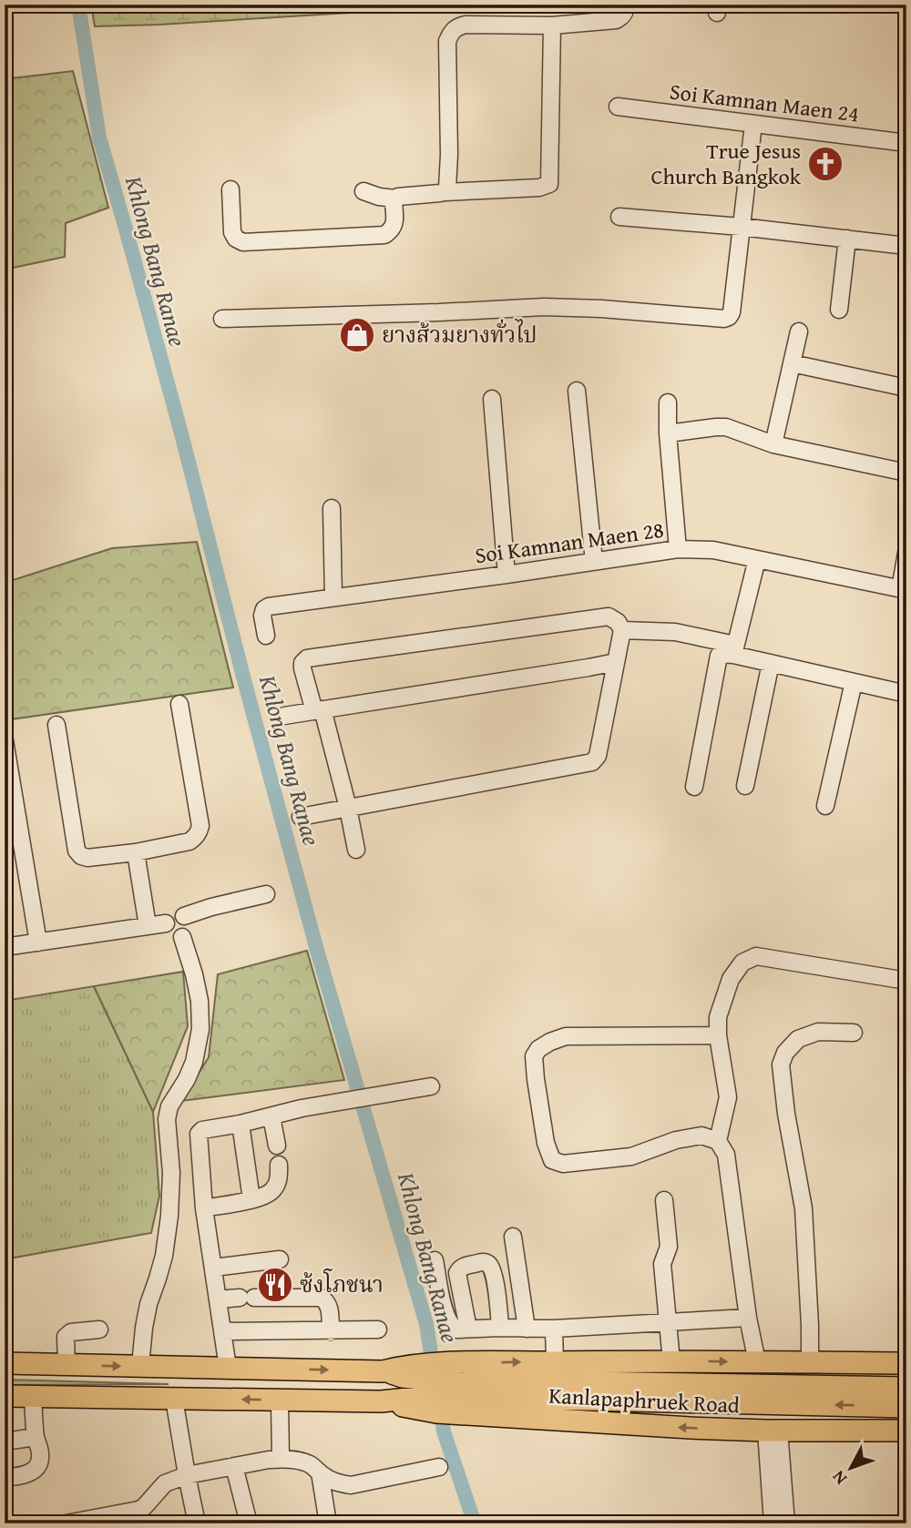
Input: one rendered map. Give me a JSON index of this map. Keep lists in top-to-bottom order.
{
  "streets": {
    "main road": ["Kanlapaphruek Road"],
    "street": ["Soi Kamnan Maen 24", "Soi Kamnan Maen 28"]
  },
  "water": ["Khlong Bang Ranae"],
  "places": {
    "church": ["True Jesus Church Bangkok"],
    "shop": ["ยางส้วมยางทั่วไป"],
    "restaurant": ["ซ้งโภชนา"]
  },
  "north": "bottom left"
}
